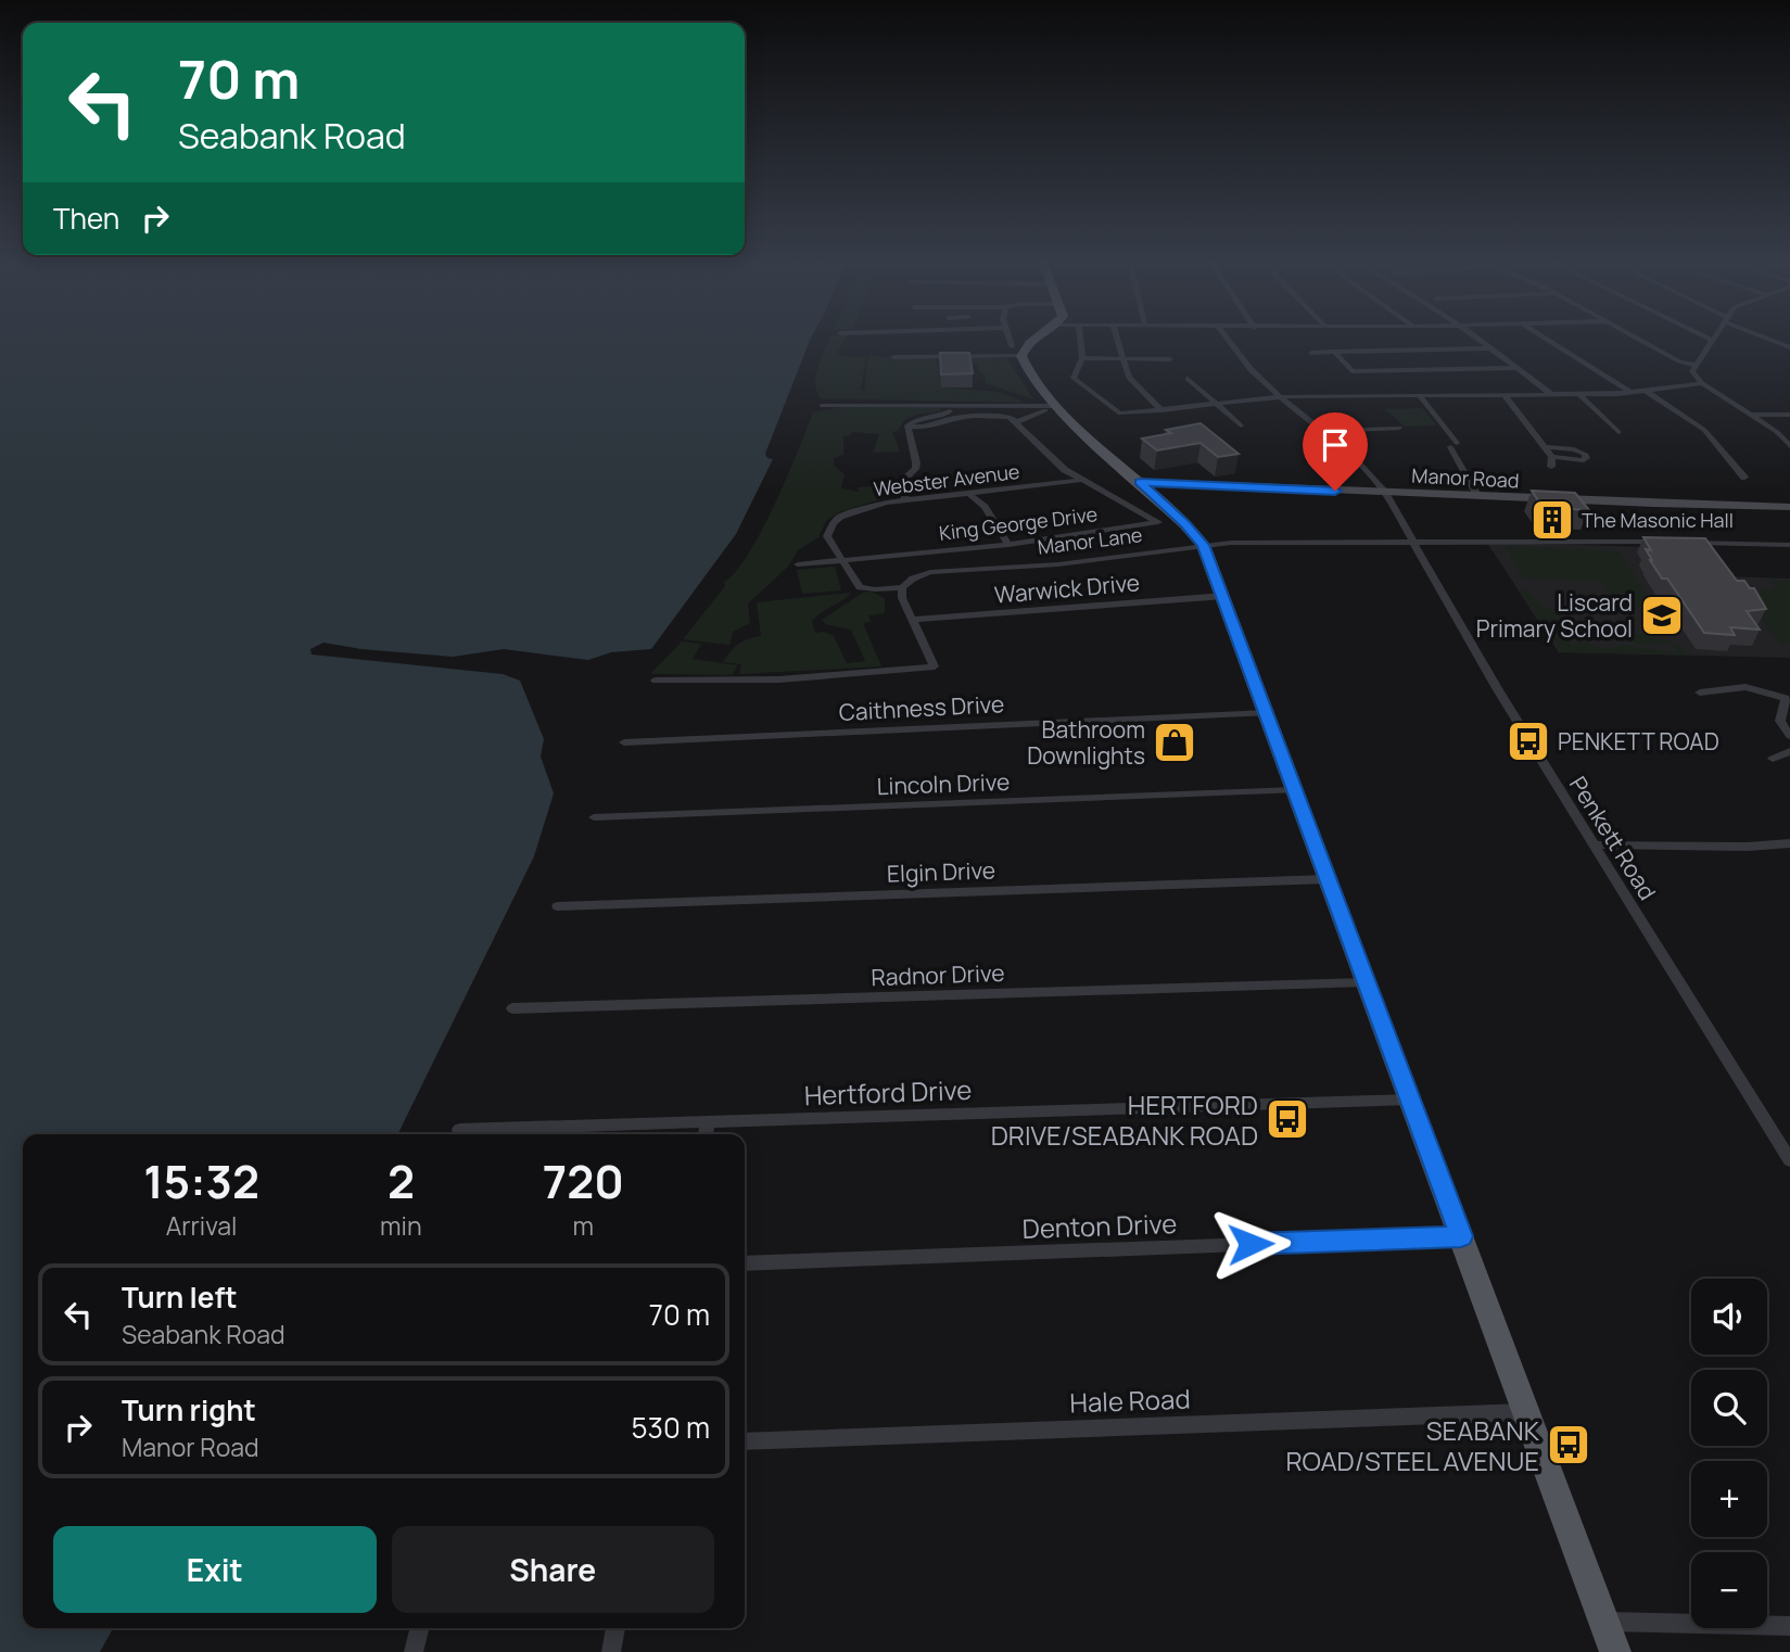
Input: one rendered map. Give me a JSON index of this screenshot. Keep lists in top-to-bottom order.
{
  "streets": {
    "main road": ["Manor Road"],
    "street": [
      "Webster Avenue",
      "King George Drive",
      "Manor Lane",
      "Warwick Drive",
      "Caithness Drive",
      "Lincoln Drive",
      "Penkett Road",
      "Elgin Drive",
      "Radnor Drive",
      "Hertford Drive",
      "Denton Drive",
      "Hale Road"
    ]
  },
  "crossings": [
    ["Manor Road", "Penkett Road"],
    ["Webster Avenue", "King George Drive"],
    ["Manor Lane", "Penkett Road"]
  ],
  "places": {
    "building": ["The Masonic Hall"],
    "school or university": ["Liscard Primary School"],
    "bus stop": ["PENKETT ROAD", "HERTFORD DRIVE/SEABANK ROAD", "SEABANK ROAD/STEEL AVENUE"],
    "shop": ["Bathroom Downlights"]
  },
  "page": {
    "turn": ["70 m", "Seabank Road"],
    "then": "Then",
    "eta": [
      "15:32",
      "Arrival",
      "2",
      "min",
      "720",
      "m"
    ],
    "list": [
      {
        "name": "Turn left",
        "note": "Seabank Road",
        "value": "70 m"
      },
      {
        "name": "Turn right",
        "note": "Manor Road",
        "value": "530 m"
      }
    ],
    "map_buttons": ["+", "−"],
    "buttons": ["Exit", "Share"]
  }
}
